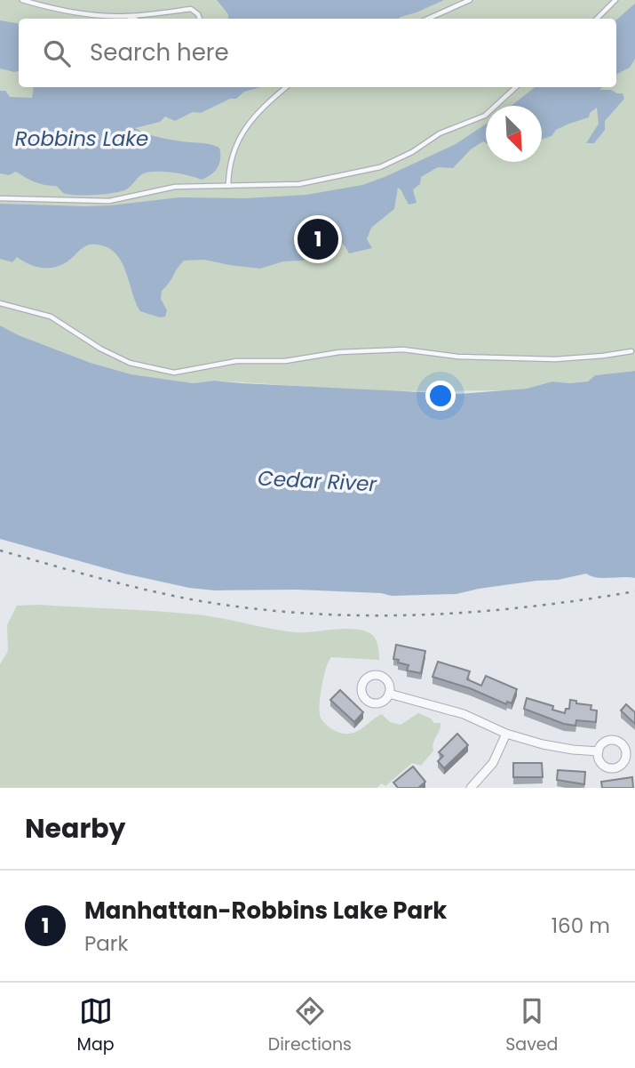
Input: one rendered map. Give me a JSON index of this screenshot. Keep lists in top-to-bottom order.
{
  "water": ["Robbins Lake", "Cedar River"],
  "north": "bottom right",
  "page": {
    "search": "Search here",
    "pins": "1",
    "heading": "Nearby",
    "list": [
      {
        "mark": "1",
        "name": "Manhattan-Robbins Lake Park",
        "note": "Park",
        "value": "160 m"
      }
    ],
    "nav": ["Map", "Directions", "Saved"]
  }
}
